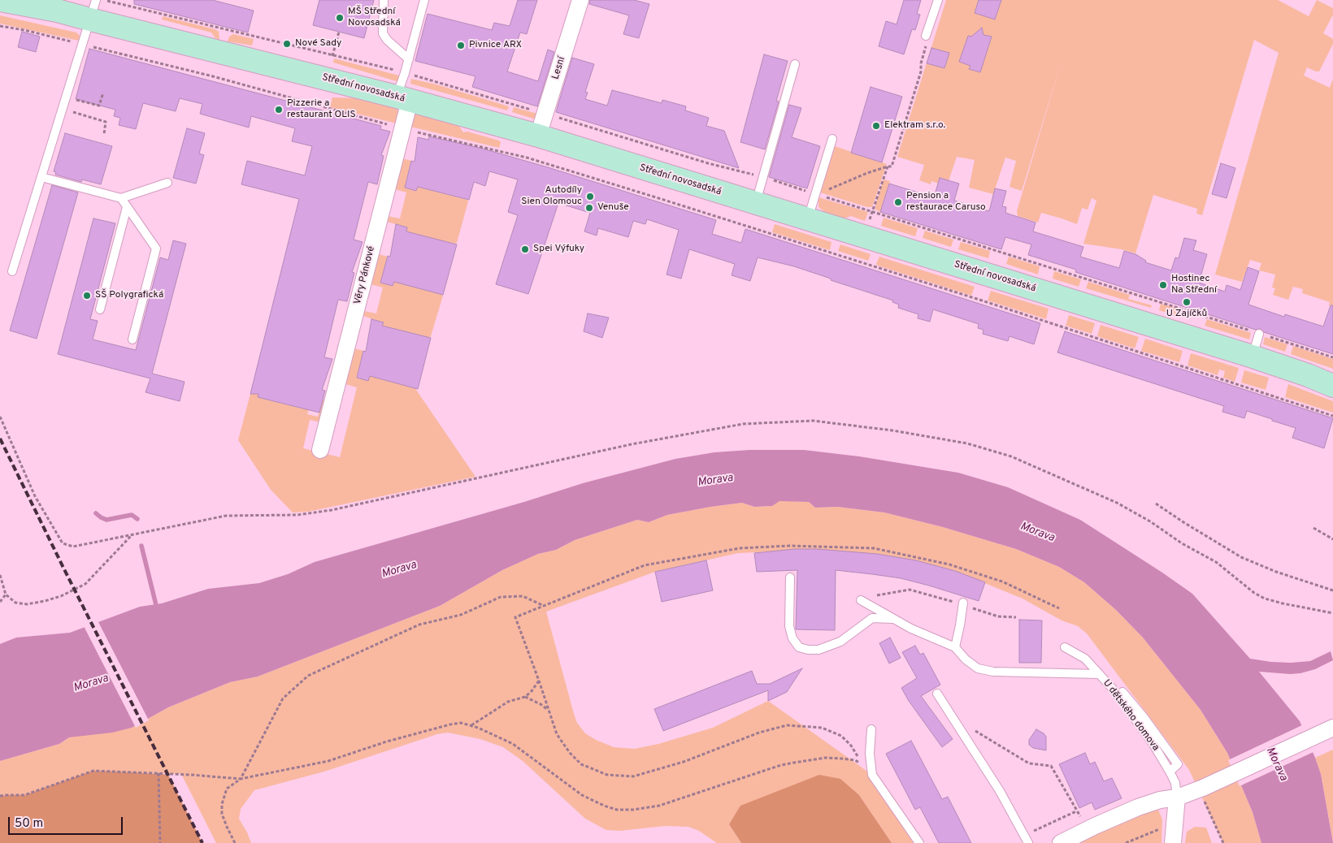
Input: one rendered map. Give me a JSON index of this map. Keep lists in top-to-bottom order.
{
  "streets": {
    "main road": ["Střední novosadská"],
    "street": ["Lesní", "Věry Pánkové", "U dětského domova"]
  },
  "crossings": [
    ["Lesní", "Střední novosadská"],
    ["Střední novosadská", "Věry Pánkové"]
  ],
  "water": ["Morava"],
  "places": [
    "MŠ Střední Novosadská",
    "Nové Sady",
    "Pivnice ARX",
    "Pizzerie a restaurant OLIS",
    "Elektram s.r.o.",
    "Autodíly Sien Olomouc",
    "Pension a restaurace Caruso",
    "Venuše",
    "Spei Výfuky",
    "Hostinec Na Střední",
    "SŠ Polygrafická",
    "U Zajíčků"
  ],
  "scale_bar": "50 m"
}
